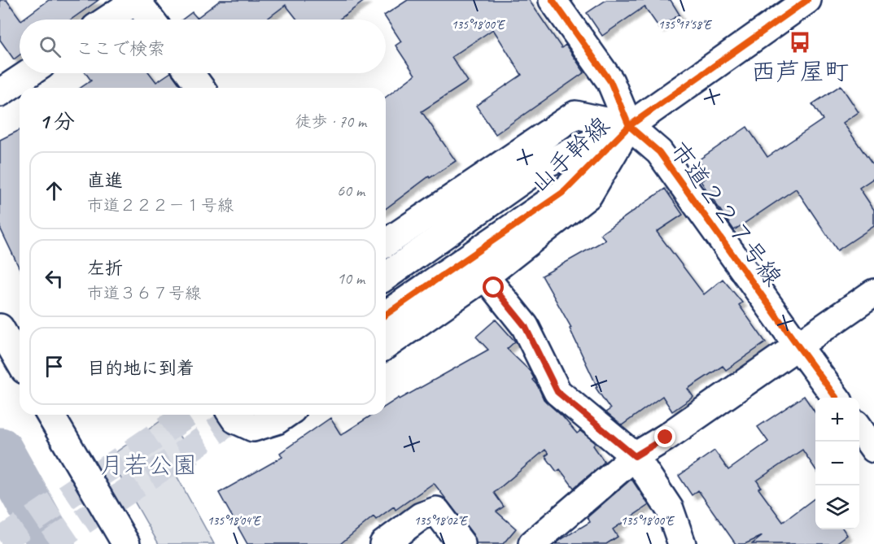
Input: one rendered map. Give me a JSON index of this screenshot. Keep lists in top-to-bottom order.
{
  "streets": {
    "street": ["山手幹線", "市道２２７号線"]
  },
  "crossings": [
    ["山手幹線", "市道２２７号線"]
  ],
  "parks": ["月若公園"],
  "places": {
    "bus stop": ["西芦屋町"]
  },
  "page": {
    "search": "ここで検索",
    "heading": ["1 分", "徒歩 · 70 m"],
    "list": [
      ["直進", "市道２２２－１号線", "60 m"],
      ["左折", "市道３６７号線", "10 m"],
      "目的地に到着"
    ],
    "map_buttons": ["+", "−"]
  },
  "coordinates": [
    "135°18'00\"E",
    "135°17'58\"E",
    "135°18'04\"E",
    "135°18'02\"E"
  ]
}
